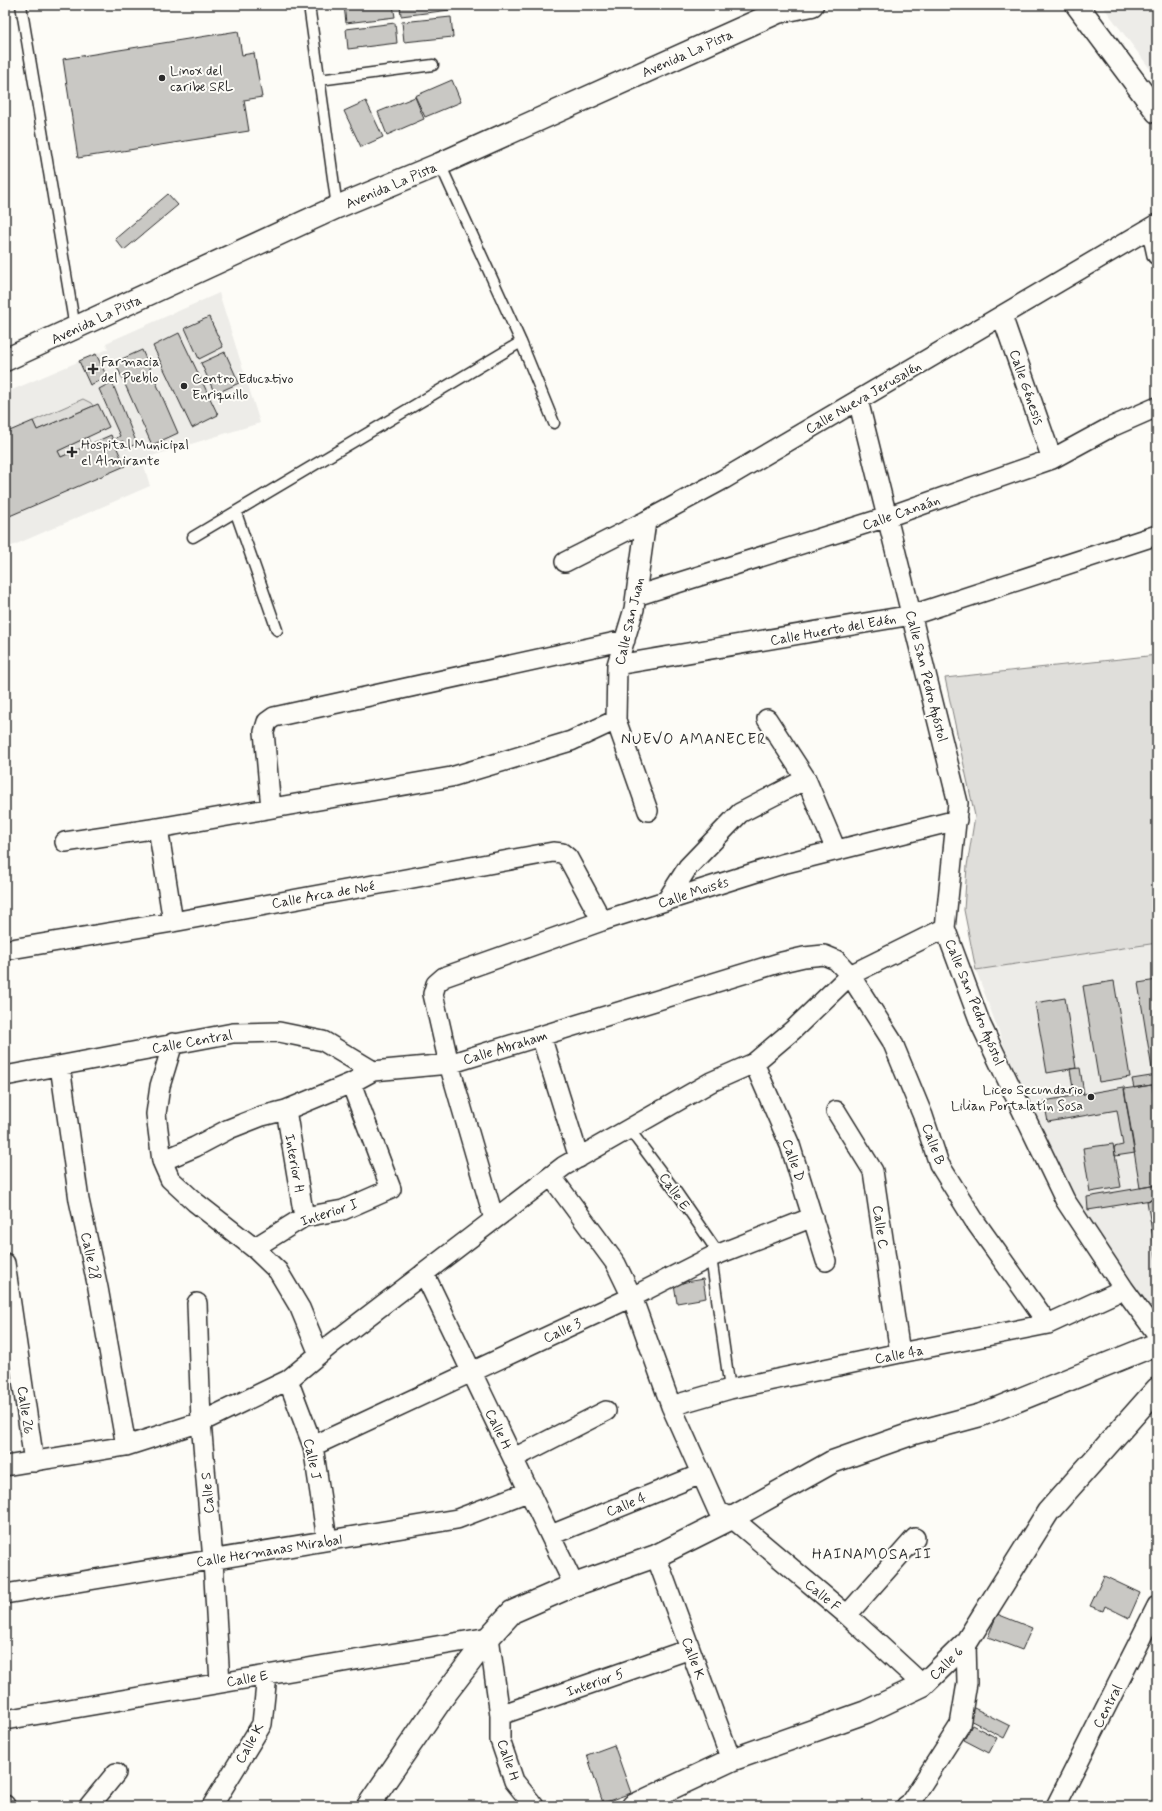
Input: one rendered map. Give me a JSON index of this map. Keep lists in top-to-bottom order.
{
  "streets": {
    "street": [
      "Avenida La Pista",
      "Calle Génesis",
      "Calle Nueva Jerusalén",
      "Calle Canaán",
      "Calle San Juan",
      "Calle Huerto del Edén",
      "Calle San Pedro Apóstol",
      "Calle Moisés",
      "Calle Arca de Noé",
      "Calle Central",
      "Calle Abraham",
      "Calle B",
      "Calle D",
      "Interior H",
      "Calle E",
      "Interior I",
      "Calle C",
      "Calle 28",
      "Calle 3",
      "Calle 4a",
      "Calle 26",
      "Calle H",
      "Calle J",
      "Calle S",
      "Calle 4",
      "Calle Hermanas Mirabal",
      "Calle F",
      "Calle K",
      "Calle 6",
      "Interior 5",
      "Central"
    ]
  },
  "crossings": [
    ["Calle Génesis", "Calle Nueva Jerusalén"],
    ["Calle Génesis", "Calle Canaán"],
    ["Calle Nueva Jerusalén", "Calle San Juan"],
    ["Calle Nueva Jerusalén", "Calle San Pedro Apóstol"],
    ["Calle Canaán", "Calle San Juan"],
    ["Calle Canaán", "Calle San Pedro Apóstol"],
    ["Calle San Juan", "Calle Huerto del Edén"],
    ["Calle Huerto del Edén", "Calle San Pedro Apóstol"],
    ["Calle San Pedro Apóstol", "Calle Moisés"],
    ["Calle San Pedro Apóstol", "Calle 4a"],
    ["Calle Moisés", "Calle Arca de Noé"],
    ["Calle Moisés", "Calle Abraham"],
    ["Calle Central", "Calle Abraham"],
    ["Calle Central", "Calle 28"],
    ["Calle Abraham", "Calle B"],
    ["Calle Abraham", "Interior H"],
    ["Calle Abraham", "Interior I"],
    ["Calle B", "Calle 4a"],
    ["Calle D", "Calle 3"],
    ["Interior H", "Interior I"],
    ["Calle E", "Calle 3"],
    ["Calle E", "Calle 4a"],
    ["Calle E", "Calle H"],
    ["Calle E", "Calle S"],
    ["Calle E", "Calle K"],
    ["Calle C", "Calle 4a"],
    ["Calle 3", "Calle H"],
    ["Calle 3", "Calle J"],
    ["Calle H", "Calle 4"],
    ["Calle H", "Calle Hermanas Mirabal"],
    ["Calle H", "Interior 5"],
    ["Calle J", "Calle Hermanas Mirabal"],
    ["Calle S", "Calle Hermanas Mirabal"],
    ["Calle F", "Calle 6"],
    ["Calle K", "Calle 6"],
    ["Calle K", "Interior 5"]
  ],
  "districts": ["NUEVO AMANECER", "HAINAMOSA II"],
  "places": {
    "other": ["Linox del caribe SRL", "Centro Educativo Enriquillo", "Liceo Secundario Lilian Portalatín Sosa"],
    "health": ["Farmacia del Pueblo", "Hospital Municipal el Almirante"]
  }
}
